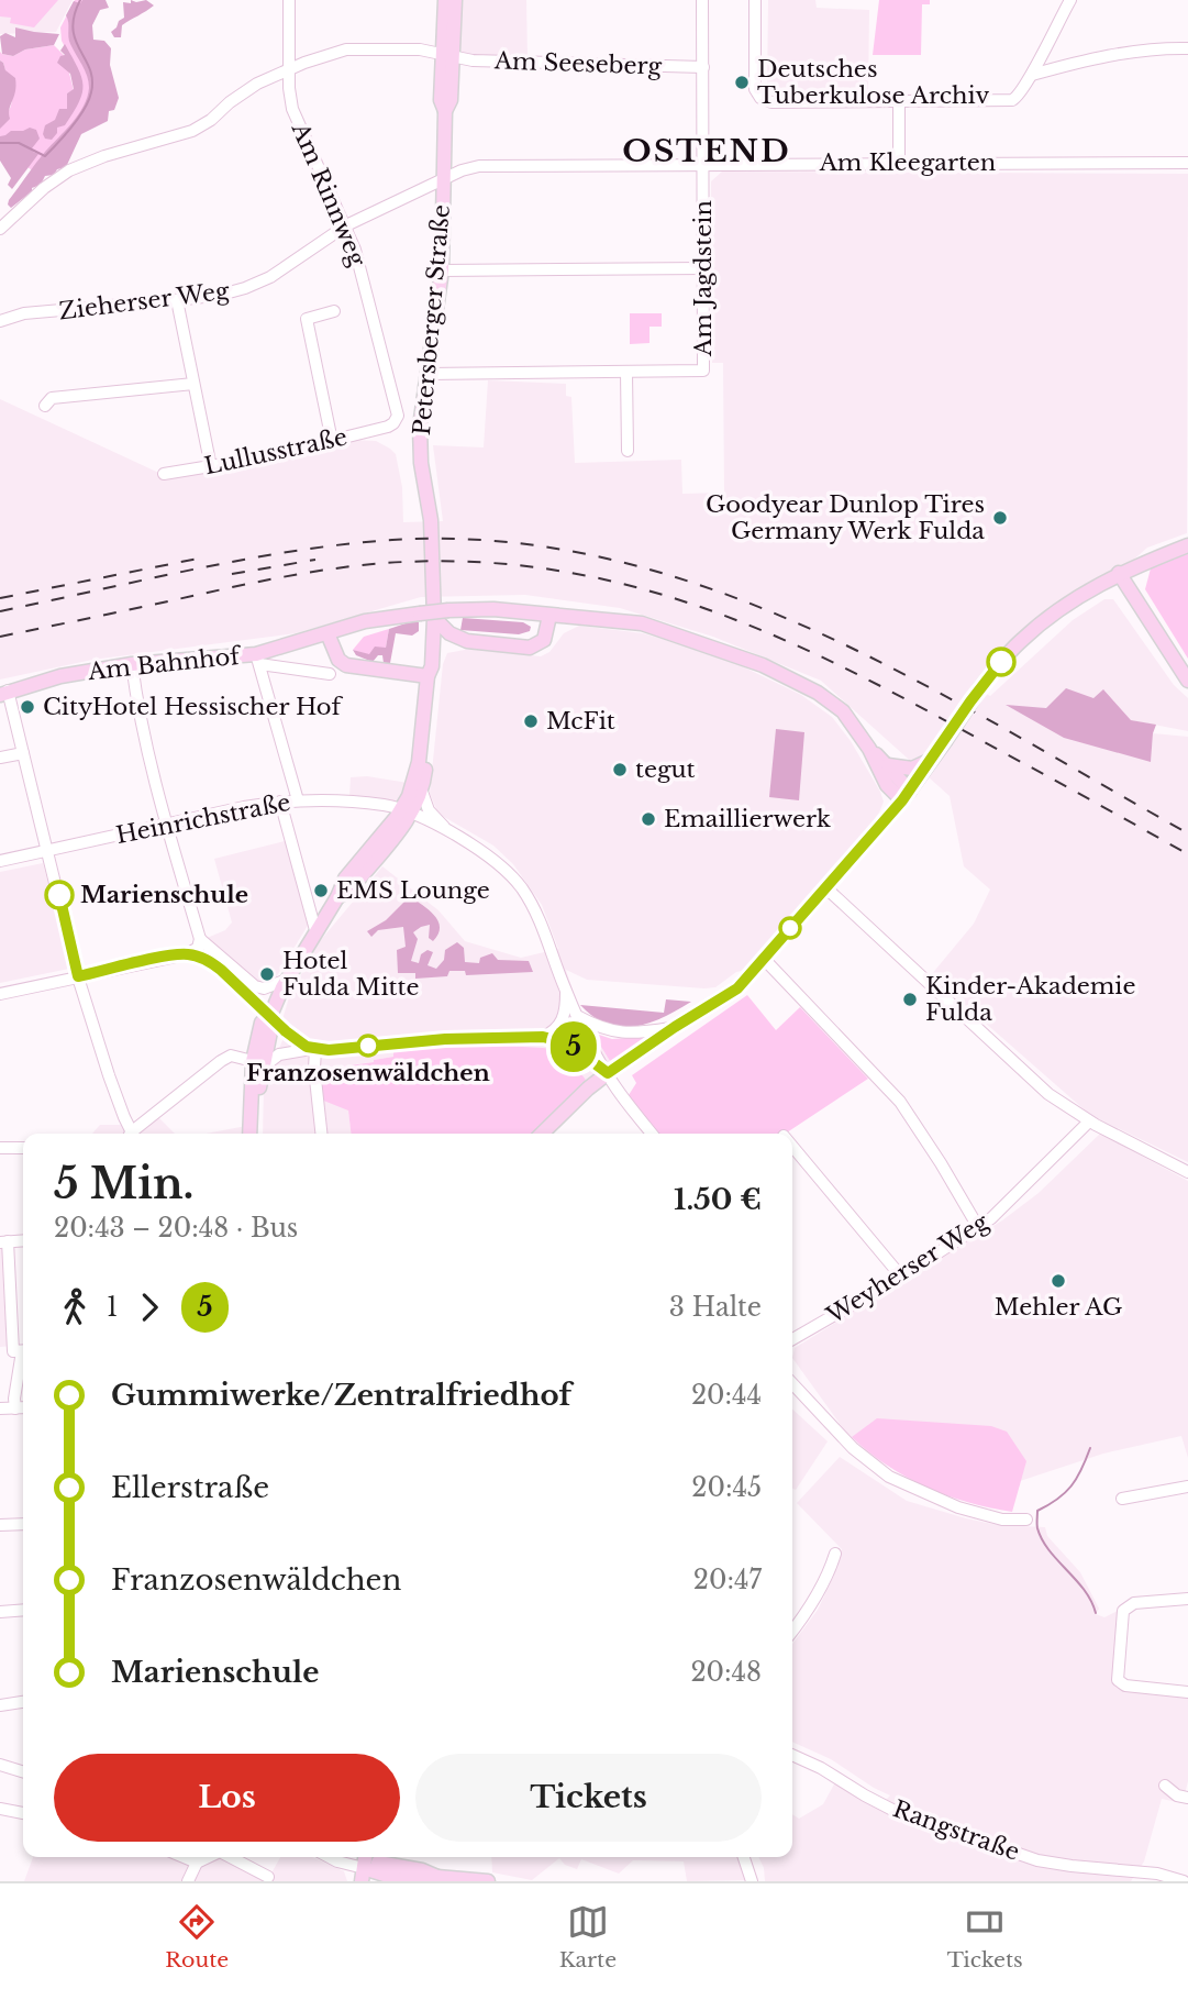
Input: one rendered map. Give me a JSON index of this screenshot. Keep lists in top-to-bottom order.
{
  "streets": {
    "main road": ["Petersberger Straße", "Am Bahnhof"],
    "street": [
      "Am Seeseberg",
      "Am Kleegarten",
      "Am Rinnweg",
      "Am Jagdstein",
      "Zieherser Weg",
      "Lullusstraße",
      "Heinrichstraße",
      "Weyherser Weg",
      "Rangstraße"
    ]
  },
  "crossings": [
    ["Am Seeseberg", "Am Rinnweg"],
    ["Am Seeseberg", "Am Jagdstein"],
    ["Am Seeseberg", "Petersberger Straße"],
    ["Am Kleegarten", "Am Jagdstein"],
    ["Am Kleegarten", "Zieherser Weg"],
    ["Am Kleegarten", "Petersberger Straße"],
    ["Am Rinnweg", "Zieherser Weg"],
    ["Am Rinnweg", "Lullusstraße"],
    ["Zieherser Weg", "Petersberger Straße"],
    ["Petersberger Straße", "Am Bahnhof"],
    ["Petersberger Straße", "Heinrichstraße"]
  ],
  "districts": ["OSTEND"],
  "places": [
    "Deutsches Tuberkulose Archiv",
    "Goodyear Dunlop Tires Germany Werk Fulda",
    "CityHotel Hessischer Hof",
    "McFit",
    "tegut",
    "Emaillierwerk",
    "EMS Lounge",
    "Marienschule",
    "Hotel Fulda Mitte",
    "Kinder-Akademie Fulda",
    "Franzosenwäldchen",
    "Mehler AG"
  ],
  "lines": ["bus line 5"],
  "page": {
    "on_map": "5",
    "heading": ["5 Min.", "20:43 – 20:48 · Bus", "1.50 €"],
    "legs": ["1", "5", "3 Halte"],
    "list": [
      {
        "name": "Gummiwerke/Zentralfriedhof",
        "value": "20:44"
      },
      {
        "name": "Ellerstraße",
        "value": "20:45"
      },
      {
        "name": "Franzosenwäldchen",
        "value": "20:47"
      },
      {
        "name": "Marienschule",
        "value": "20:48"
      }
    ],
    "buttons": ["Los", "Tickets"],
    "tabs": ["Route", "Karte", "Tickets"]
  }
}
